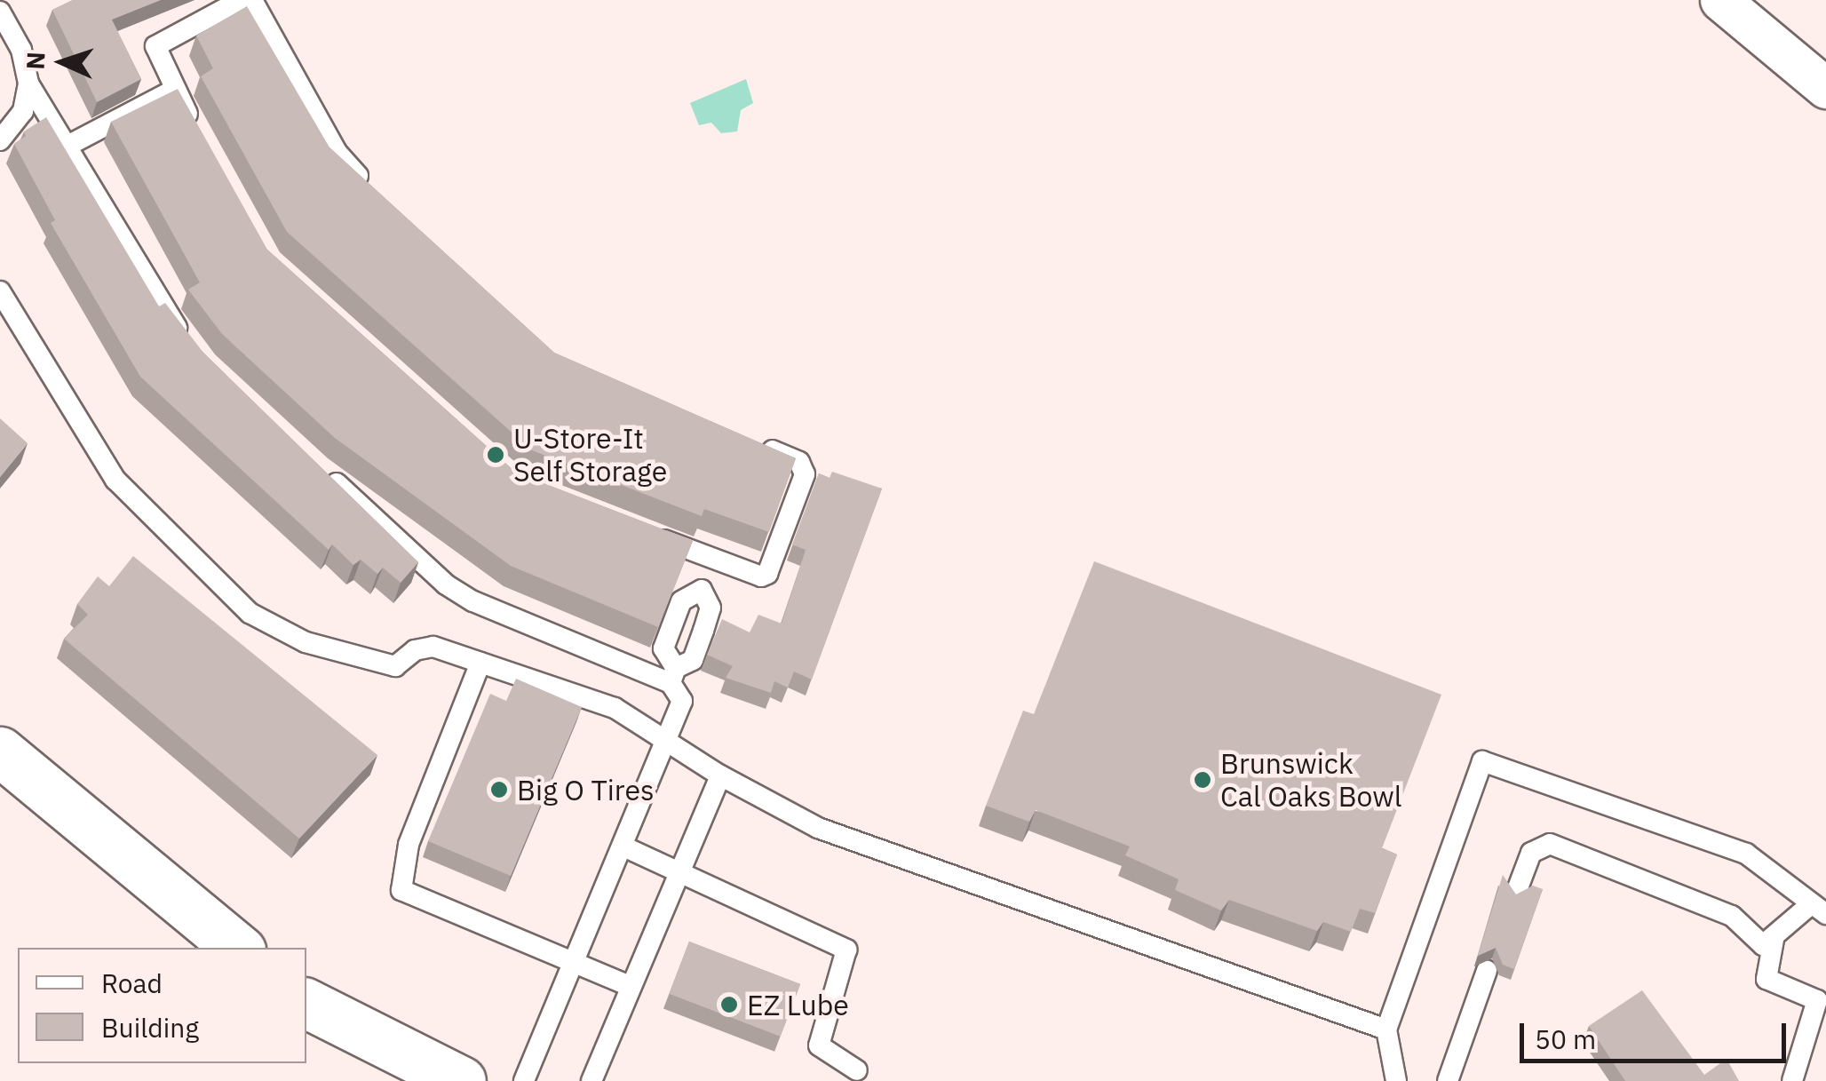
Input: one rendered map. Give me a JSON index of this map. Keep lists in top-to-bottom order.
{
  "places": [
    "U-Store-It Self Storage",
    "Brunswick Cal Oaks Bowl",
    "Big O Tires",
    "EZ Lube"
  ],
  "legend": ["Road", "Building"],
  "scale_bar": "50 m",
  "north": "left"
}
